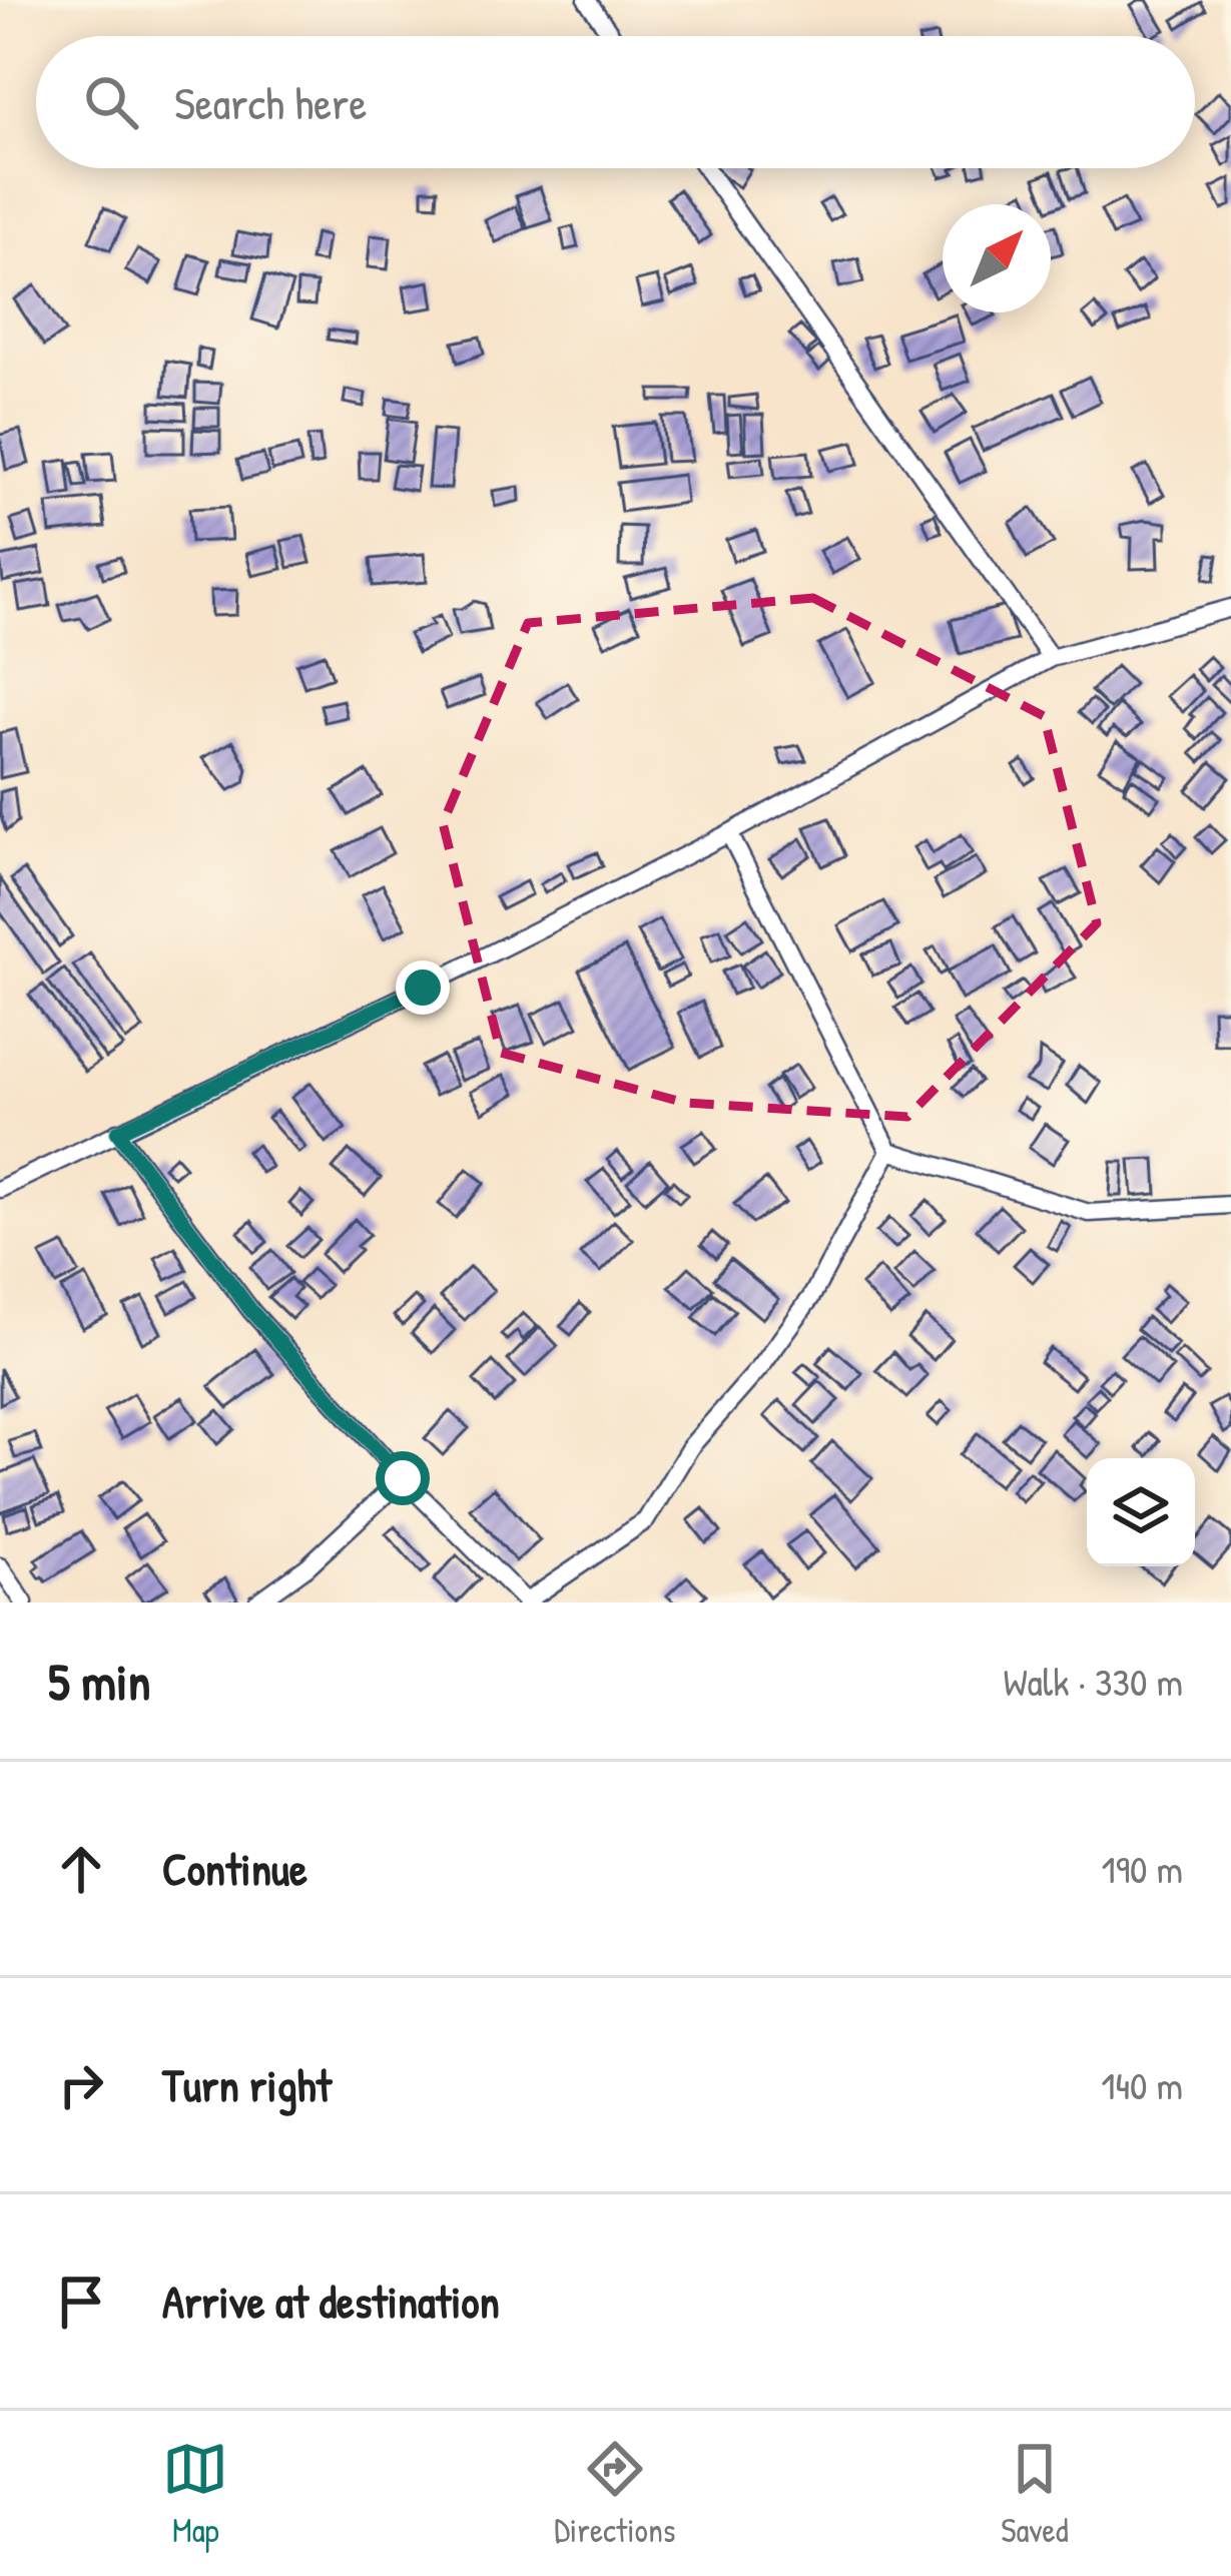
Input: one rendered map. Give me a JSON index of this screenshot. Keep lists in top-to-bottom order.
{
  "north": "top right",
  "page": {
    "search": "Search here",
    "heading": ["5 min", "Walk · 330 m"],
    "list": [
      ["Continue", "190 m"],
      ["Turn right", "140 m"],
      "Arrive at destination"
    ],
    "nav": ["Map", "Directions", "Saved"]
  }
}
